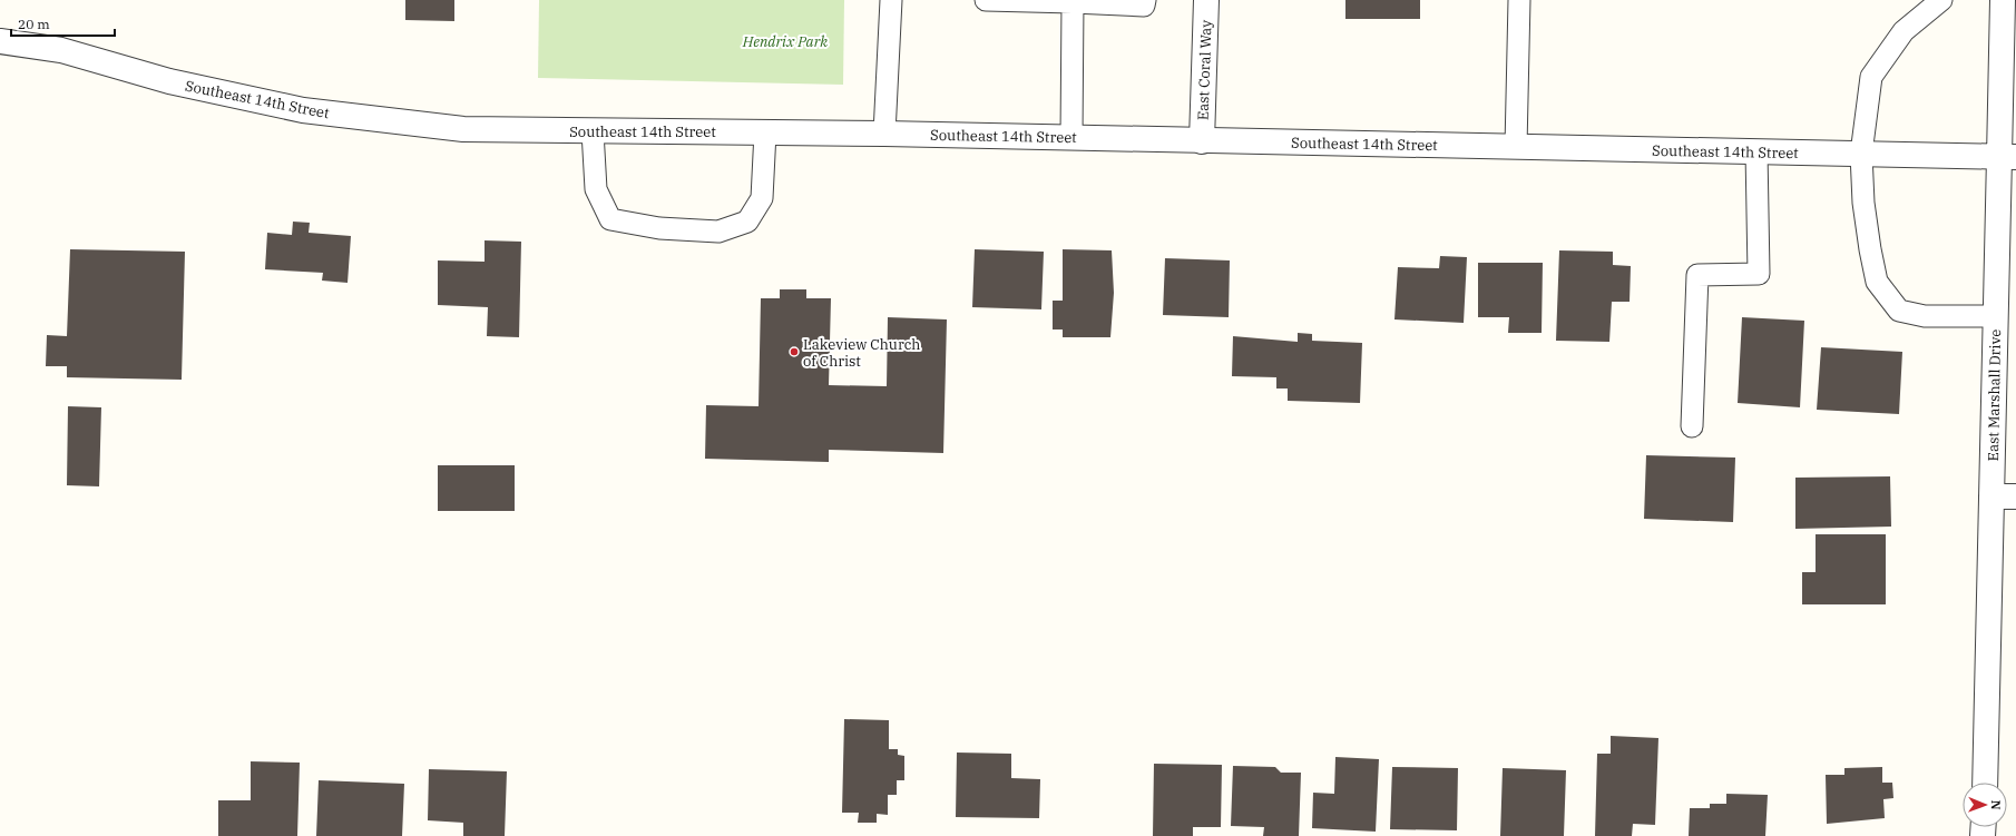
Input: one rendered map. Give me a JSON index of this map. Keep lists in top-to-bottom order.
{
  "streets": {
    "street": ["East Coral Way", "Southeast 14th Street", "East Marshall Drive"]
  },
  "crossings": [
    ["East Coral Way", "Southeast 14th Street"],
    ["Southeast 14th Street", "East Marshall Drive"]
  ],
  "parks": ["Hendrix Park"],
  "places": ["Lakeview Church of Christ"],
  "scale_bar": "20 m",
  "north": "right"
}
